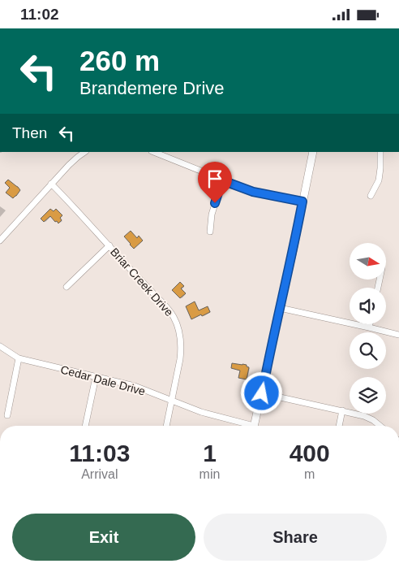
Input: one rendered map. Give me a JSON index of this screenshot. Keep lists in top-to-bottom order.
{
  "streets": {
    "street": ["Briar Creek Drive", "Cedar Dale Drive"]
  },
  "crossings": [
    ["Briar Creek Drive", "Cedar Dale Drive"]
  ],
  "north": "right",
  "page": {
    "status": "11:02",
    "turn": ["260 m", "Brandemere Drive"],
    "then": "Then",
    "eta": [
      "11:03",
      "Arrival",
      "1",
      "min",
      "400",
      "m"
    ],
    "buttons": ["Exit", "Share"]
  }
}
